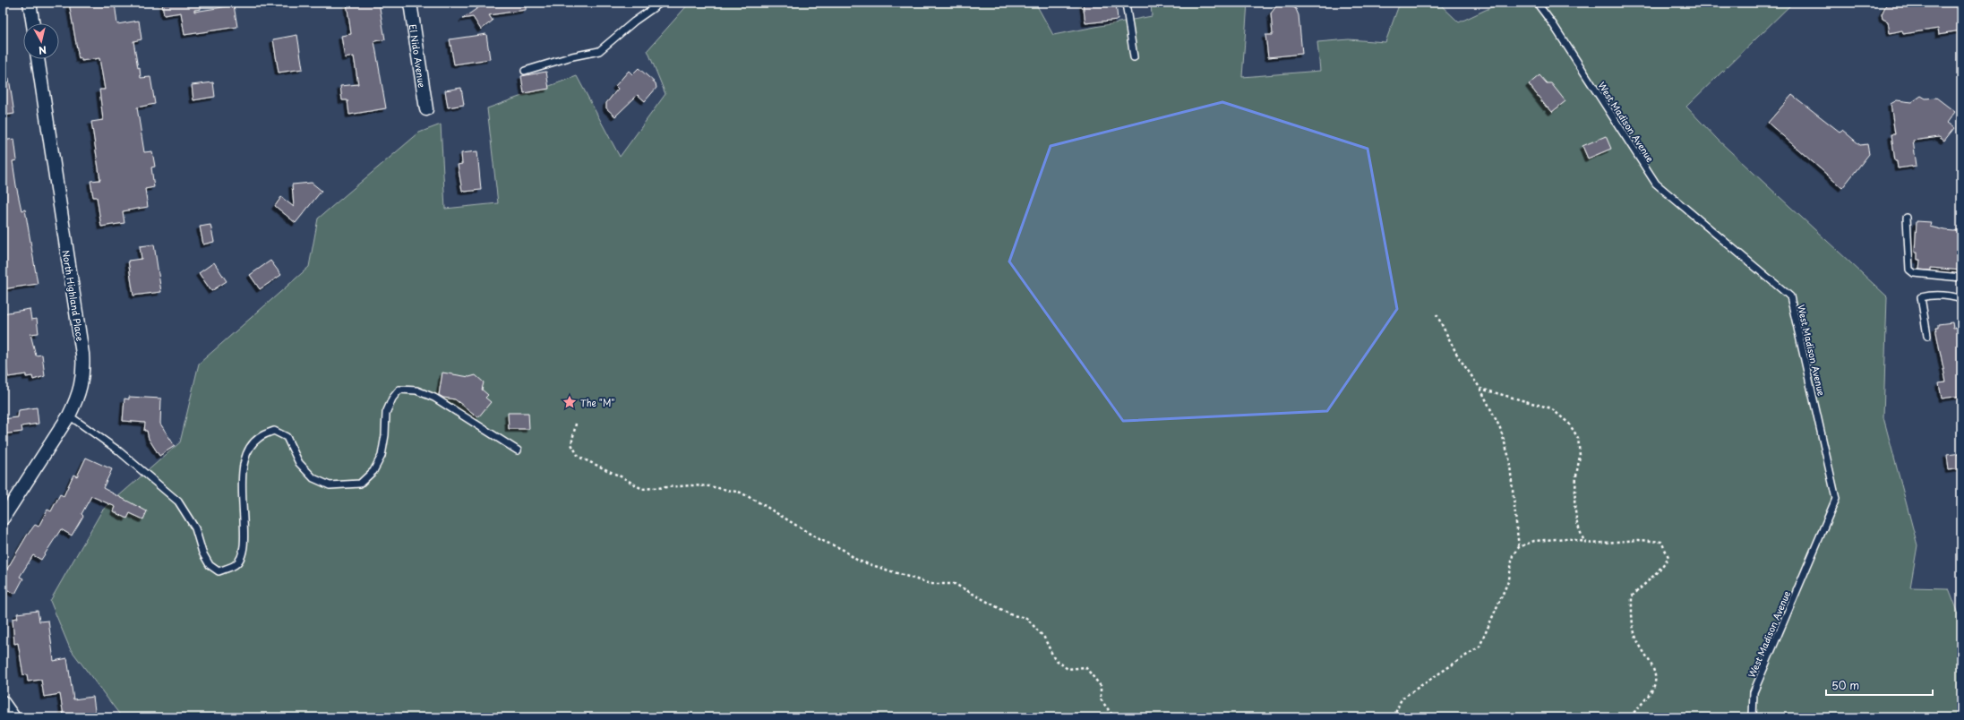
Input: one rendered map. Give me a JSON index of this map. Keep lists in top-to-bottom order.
{
  "streets": {
    "street": ["El Nido Avenue", "North Highland Place"],
    "lane": ["West Madison Avenue"]
  },
  "places": {
    "place": ["The \"M\""]
  },
  "scale_bar": "50 m",
  "north": "bottom"
}
